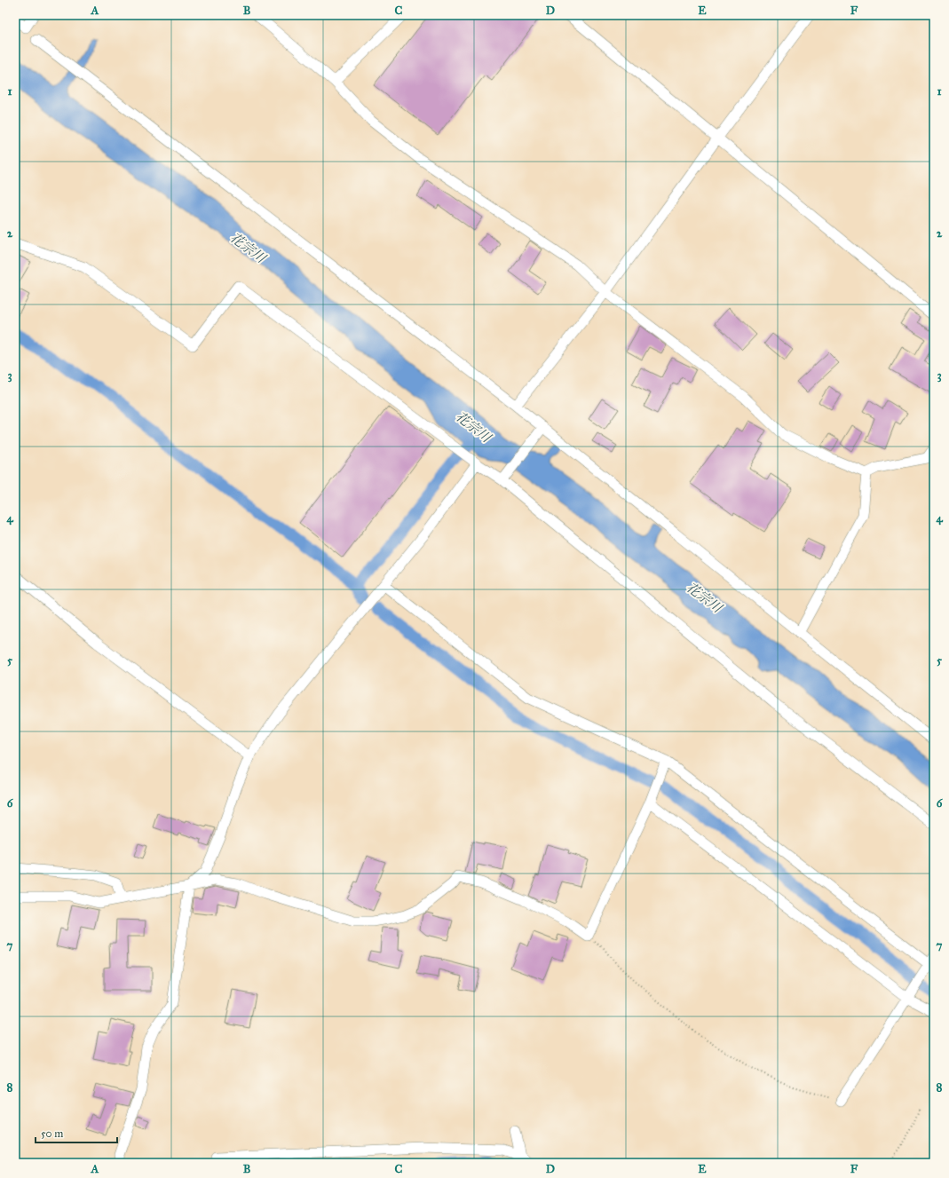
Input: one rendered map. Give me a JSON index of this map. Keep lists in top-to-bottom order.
{
  "water": ["花宗川"],
  "scale_bar": "50 m",
  "grid": {
    "columns": [
      "A",
      "B",
      "C",
      "D",
      "E",
      "F"
    ],
    "rows": [
      "1",
      "2",
      "3",
      "4",
      "5",
      "6",
      "7",
      "8"
    ]
  }
}
